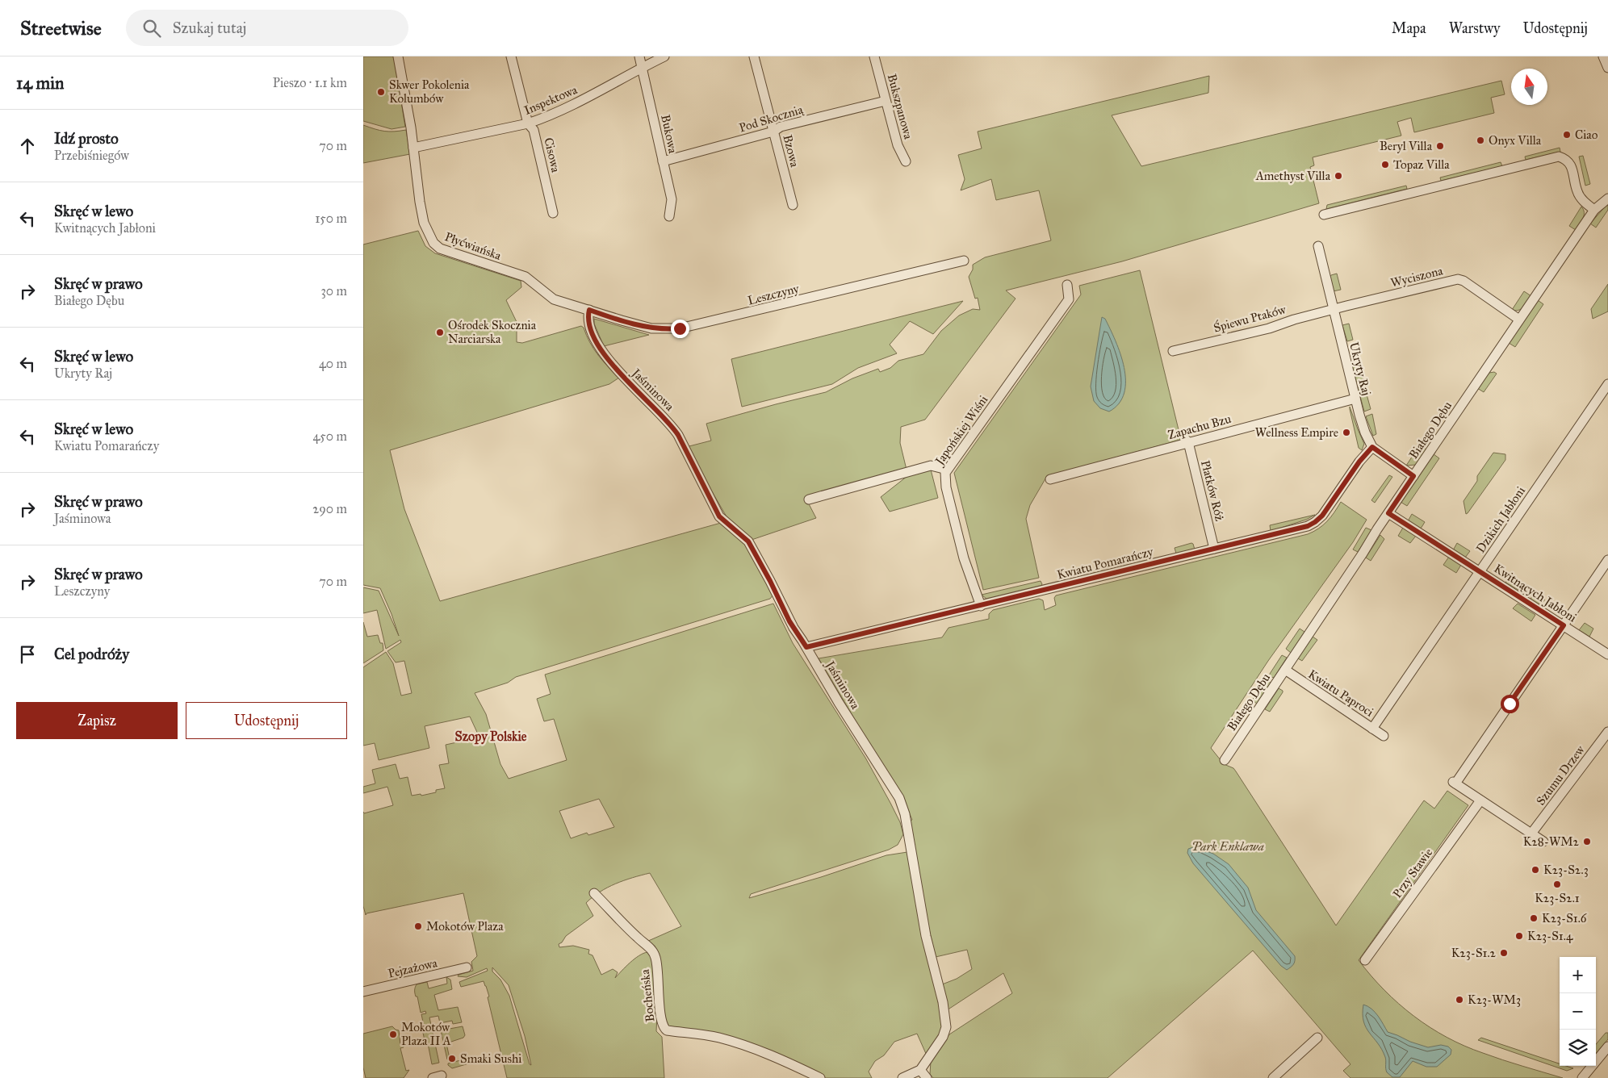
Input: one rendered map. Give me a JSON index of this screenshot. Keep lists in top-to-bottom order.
{
  "streets": {
    "street": [
      "Inspektowa",
      "Bukszpanowa",
      "Pod Skocznią",
      "Bukowa",
      "Bzowa",
      "Cisowa",
      "Płyćwiańska",
      "Wyciszona",
      "Leszczyny",
      "Śpiewu Ptaków",
      "Ukryty Raj",
      "Jaśminowa",
      "Zapachu Bzu",
      "Japońskiej Wiśni",
      "Białego Dębu",
      "Płatków Róż",
      "Dzikich Jabłoni",
      "Kwiatu Pomarańczy",
      "Kwitnących Jabłoni",
      "Kwiatu Paproci",
      "Szumu Drzew",
      "Przy Stawie",
      "Pejzażowa",
      "Bocheńska"
    ]
  },
  "crossings": [
    ["Inspektowa", "Bukowa"],
    ["Inspektowa", "Cisowa"],
    ["Inspektowa", "Płyćwiańska"],
    ["Bukszpanowa", "Pod Skocznią"],
    ["Pod Skocznią", "Bukowa"],
    ["Pod Skocznią", "Bzowa"],
    ["Płyćwiańska", "Leszczyny"],
    ["Płyćwiańska", "Jaśminowa"],
    ["Wyciszona", "Śpiewu Ptaków"],
    ["Wyciszona", "Ukryty Raj"],
    ["Wyciszona", "Białego Dębu"],
    ["Leszczyny", "Jaśminowa"],
    ["Śpiewu Ptaków", "Ukryty Raj"],
    ["Ukryty Raj", "Zapachu Bzu"],
    ["Ukryty Raj", "Białego Dębu"],
    ["Ukryty Raj", "Kwiatu Pomarańczy"],
    ["Jaśminowa", "Kwiatu Pomarańczy"],
    ["Zapachu Bzu", "Płatków Róż"],
    ["Japońskiej Wiśni", "Kwiatu Pomarańczy"],
    ["Białego Dębu", "Kwitnących Jabłoni"],
    ["Białego Dębu", "Kwiatu Paproci"],
    ["Płatków Róż", "Kwiatu Pomarańczy"],
    ["Dzikich Jabłoni", "Kwitnących Jabłoni"],
    ["Dzikich Jabłoni", "Kwiatu Paproci"]
  ],
  "districts": ["Szopy Polskie"],
  "parks": ["Park Enklawa"],
  "places": [
    "Skwer Pokolenia Kolumbów",
    "Ciao",
    "Onyx Villa",
    "Beryl Villa",
    "Topaz Villa",
    "Amethyst Villa",
    "Ośrodek Skocznia Narciarska",
    "Wellness Empire",
    "K28-WM2",
    "K23-S2.3",
    "K23-S2.1",
    "K23-S1.6",
    "Mokotów Plaza",
    "K23-S1.4",
    "K23-S1.2",
    "K23-WM3",
    "Mokotów Plaza II A",
    "Smaki Sushi"
  ],
  "north": "top",
  "page": {
    "header": "Streetwise",
    "search": "Szukaj tutaj",
    "nav": ["Mapa", "Warstwy", "Udostępnij"],
    "heading": ["14 min", "Pieszo · 1.1 km"],
    "list": [
      ["Idź prosto", "Przebiśniegów", "70 m"],
      ["Skręć w lewo", "Kwitnących Jabłoni", "150 m"],
      ["Skręć w prawo", "Białego Dębu", "30 m"],
      ["Skręć w lewo", "Ukryty Raj", "40 m"],
      ["Skręć w lewo", "Kwiatu Pomarańczy", "450 m"],
      ["Skręć w prawo", "Jaśminowa", "290 m"],
      ["Skręć w prawo", "Leszczyny", "70 m"],
      "Cel podróży"
    ],
    "buttons": ["Zapisz", "Udostępnij"],
    "map_buttons": ["+", "−"]
  }
}
